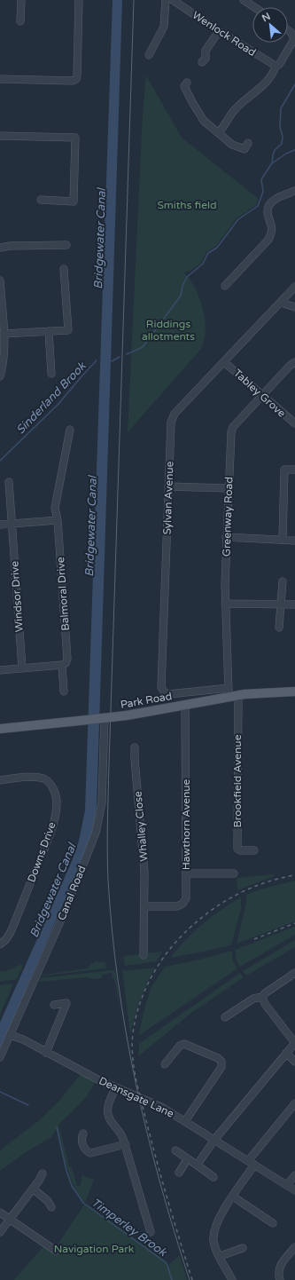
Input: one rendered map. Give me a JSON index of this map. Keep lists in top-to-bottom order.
{
  "streets": {
    "main road": ["Park Road"],
    "street": [
      "Wenlock Road",
      "Tabley Grove",
      "Sylvan Avenue",
      "Greenway Road",
      "Balmoral Drive",
      "Windsor Drive",
      "Brookfield Avenue",
      "Hawthorn Avenue",
      "Whalley Close",
      "Downs Drive",
      "Canal Road",
      "Deansgate Lane"
    ]
  },
  "crossings": [
    ["Tabley Grove", "Sylvan Avenue"],
    ["Tabley Grove", "Greenway Road"],
    ["Sylvan Avenue", "Greenway Road"],
    ["Greenway Road", "Park Road"],
    ["Park Road", "Brookfield Avenue"],
    ["Park Road", "Hawthorn Avenue"],
    ["Park Road", "Canal Road"],
    ["Hawthorn Avenue", "Whalley Close"],
    ["Canal Road", "Deansgate Lane"]
  ],
  "water": ["Bridgewater Canal", "Sinderland Brook", "Timperley Brook"],
  "parks": ["Smiths field", "Riddings allotments", "Navigation Park"],
  "north": "top left"
}
